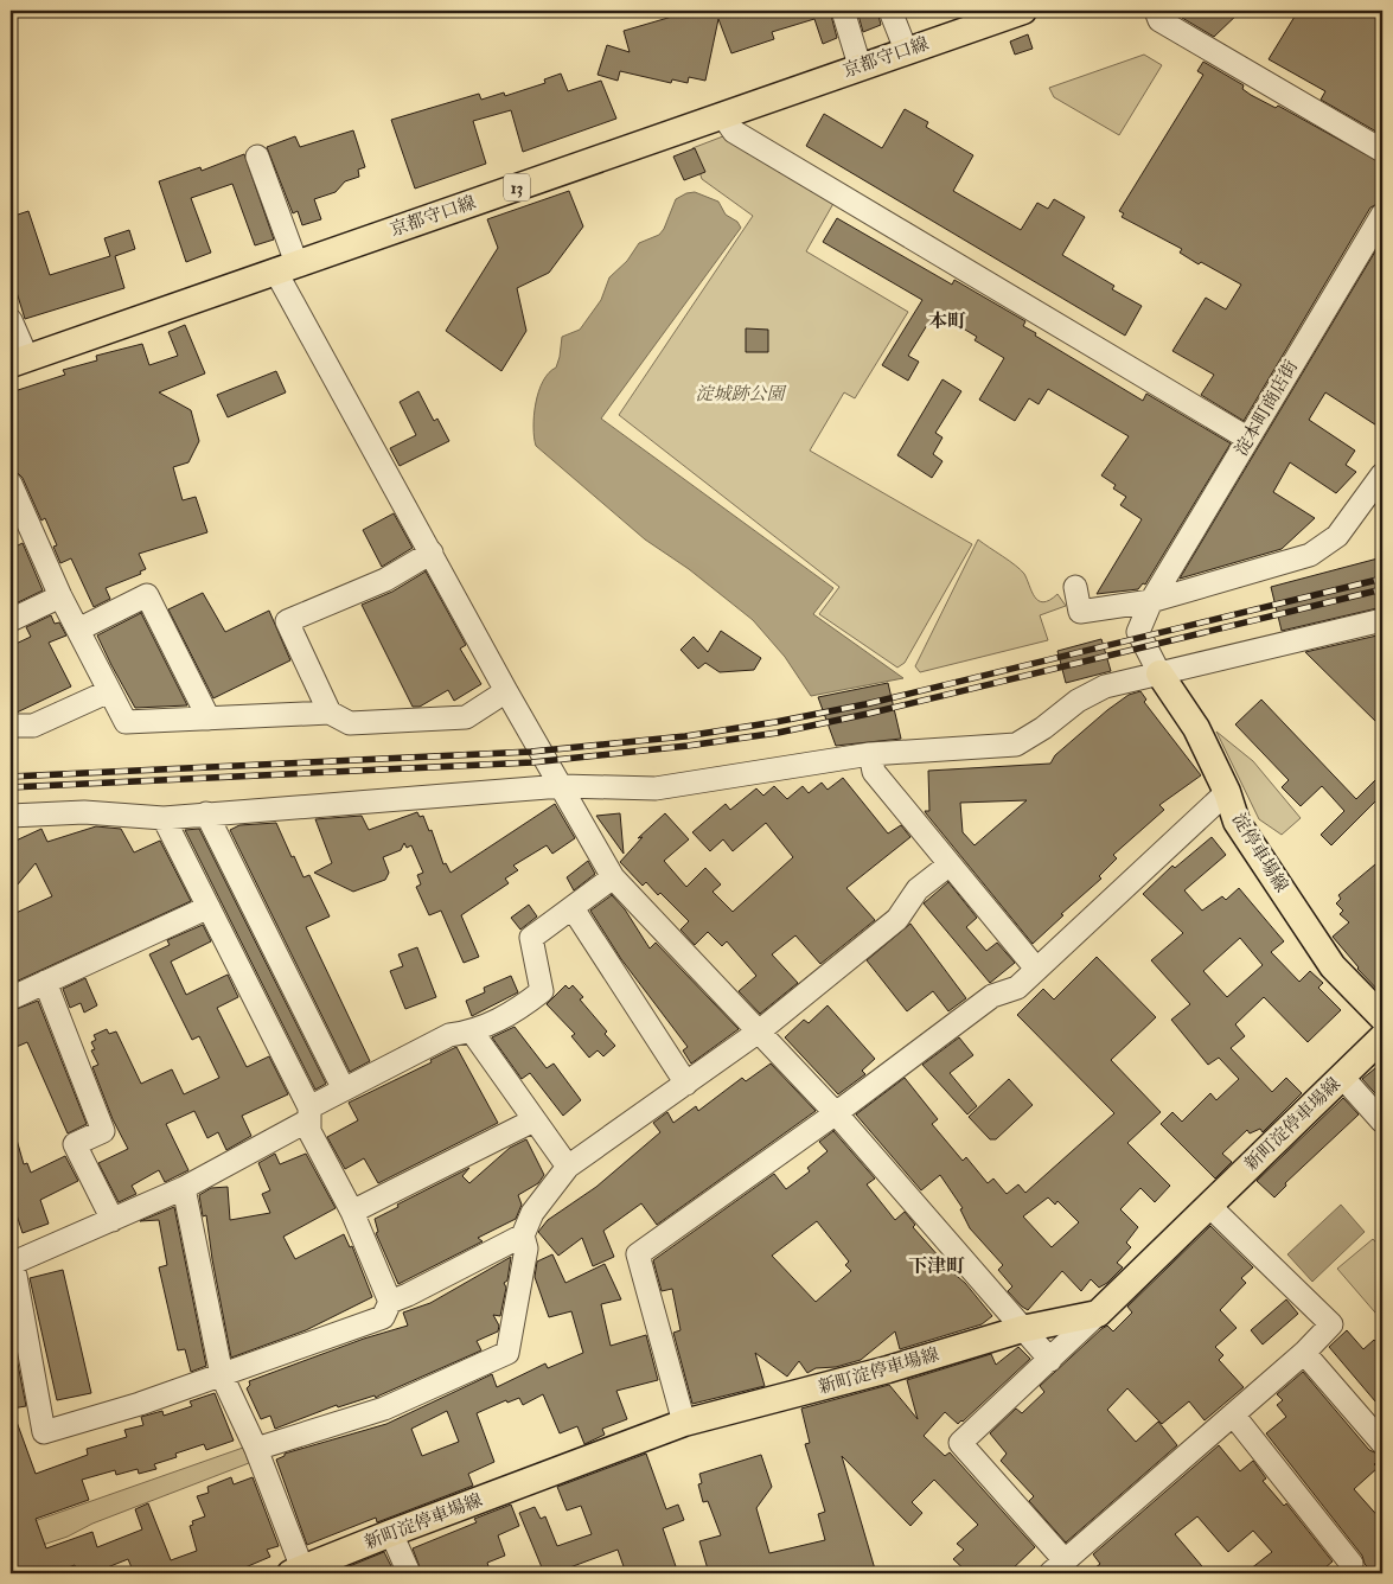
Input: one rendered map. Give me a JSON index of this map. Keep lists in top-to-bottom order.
{
  "streets": {
    "main road": [
      "京都守口線",
      "13",
      "淀停車場線",
      "新町淀停車場線"
    ],
    "street": ["淀本町商店街"]
  },
  "crossings": [
    ["淀本町商店街", "淀停車場線"]
  ],
  "districts": ["本町", "下津町"],
  "parks": ["淀城跡公園"]
}
